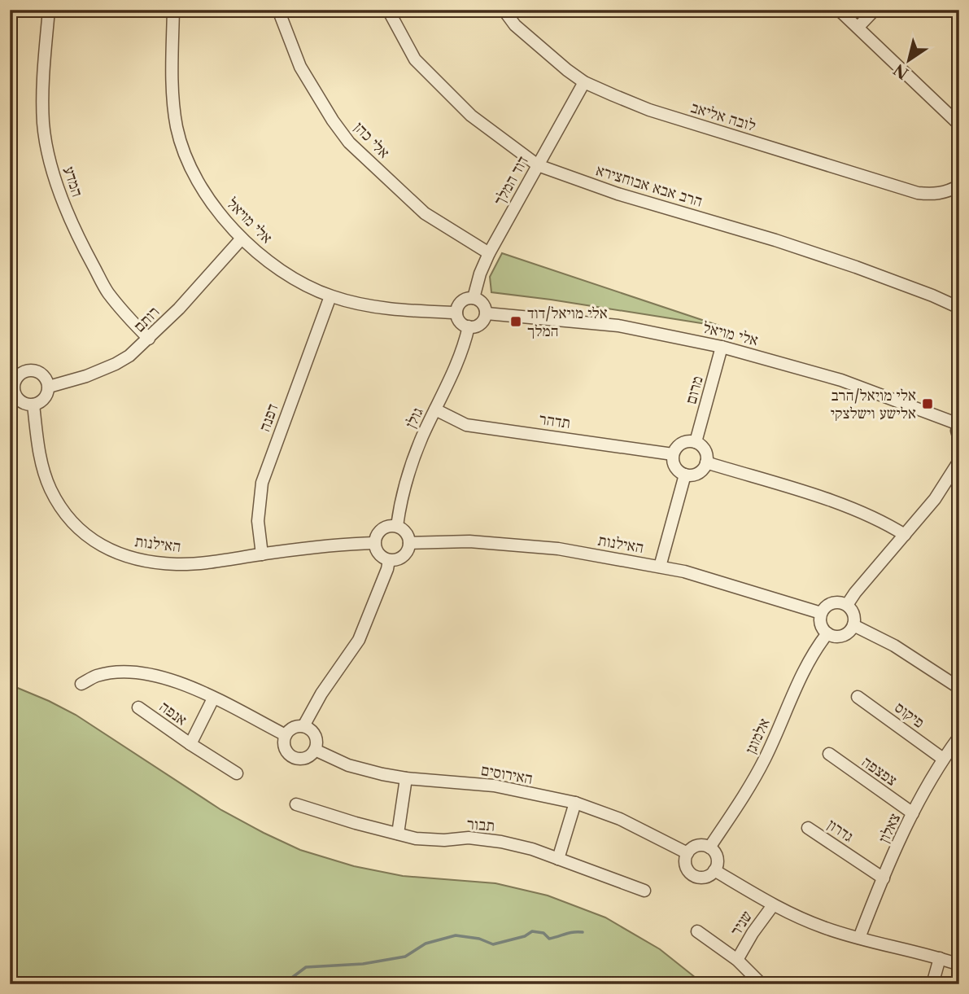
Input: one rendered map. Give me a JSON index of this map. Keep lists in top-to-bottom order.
{
  "streets": {
    "street": [
      "לובה אליאב",
      "אלי כהן",
      "דוד המלך",
      "המדע",
      "הרב אבא אבוחצירא",
      "אלי מויאל",
      "רותם",
      "מרום",
      "דפנה",
      "גולן",
      "תדהר",
      "האילנות",
      "אנפה",
      "פיקוס",
      "אלמוגן",
      "צפצפה",
      "האירוסים",
      "תבור",
      "צאלון",
      "גדרון",
      "שניר"
    ]
  },
  "crossings": [
    ["לובה אליאב", "דוד המלך"],
    ["אלי כהן", "דוד המלך"],
    ["דוד המלך", "הרב אבא אבוחצירא"],
    ["דוד המלך", "אלי מויאל"],
    ["דוד המלך", "גולן"],
    ["המדע", "רותם"],
    ["אלי מויאל", "רותם"],
    ["אלי מויאל", "מרום"],
    ["אלי מויאל", "דפנה"],
    ["אלי מויאל", "גולן"],
    ["רותם", "האילנות"],
    ["מרום", "תדהר"],
    ["דפנה", "האילנות"],
    ["גולן", "תדהר"],
    ["גולן", "האילנות"],
    ["האילנות", "אלמוגן"],
    ["פיקוס", "צאלון"],
    ["אלמוגן", "האירוסים"],
    ["צפצפה", "צאלון"],
    ["צאלון", "גדרון"]
  ],
  "places": {
    "transit": ["אלי מויאל/דוד המלך", "אלי מויאל/הרב אלישע וישלצקי"]
  },
  "north": "bottom left"
}
